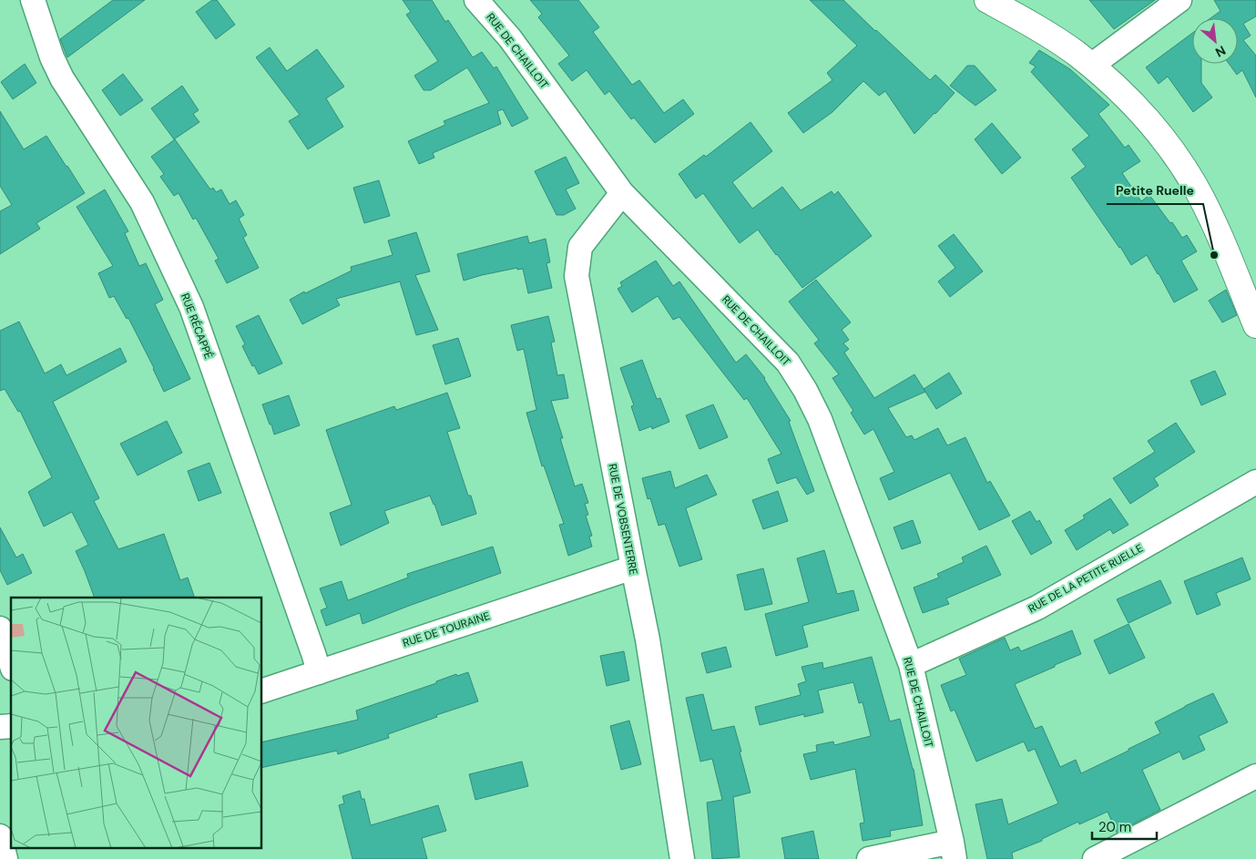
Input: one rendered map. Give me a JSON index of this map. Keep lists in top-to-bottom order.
{
  "streets": {
    "street": [
      "RUE DE CHAILLOIT",
      "RUE RÉCAPPÉ",
      "RUE DE VOBSENTERRE",
      "RUE DE LA PETITE RUELLE",
      "RUE DE TOURAINE"
    ]
  },
  "crossings": [
    ["RUE DE CHAILLOIT", "RUE DE VOBSENTERRE"],
    ["RUE DE CHAILLOIT", "RUE DE LA PETITE RUELLE"],
    ["RUE RÉCAPPÉ", "RUE DE TOURAINE"],
    ["RUE DE VOBSENTERRE", "RUE DE TOURAINE"]
  ],
  "places": ["Petite Ruelle"],
  "scale_bar": "20 m",
  "north": "bottom right"
}
